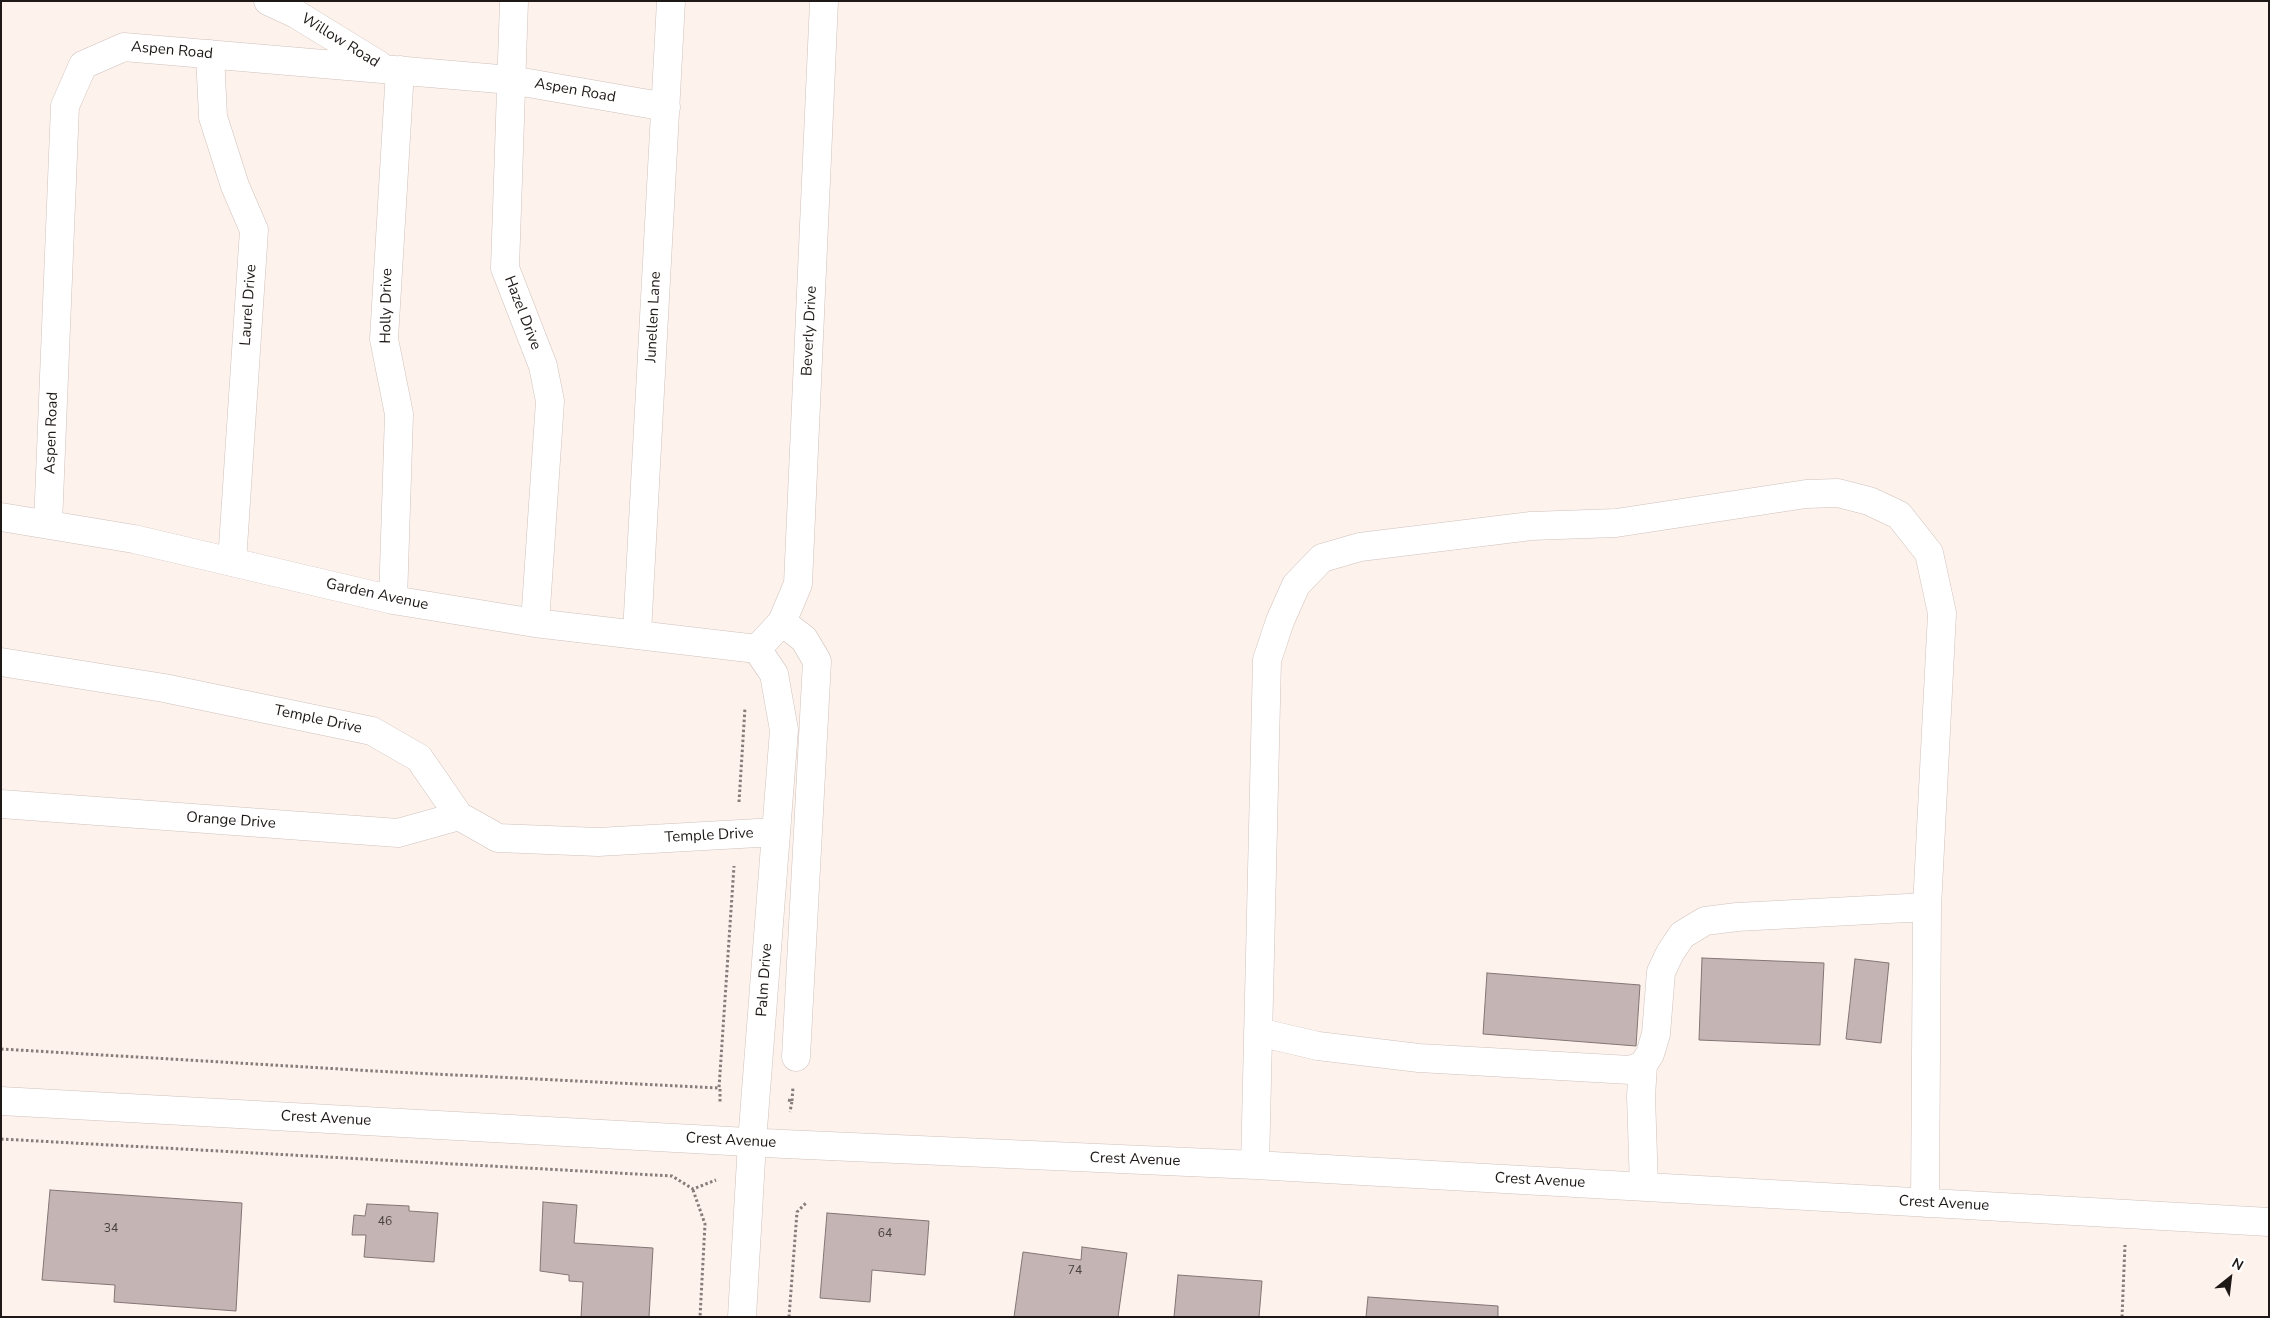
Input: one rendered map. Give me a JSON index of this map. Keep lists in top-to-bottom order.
{
  "streets": {
    "street": [
      "Willow Road",
      "Aspen Road",
      "Laurel Drive",
      "Holly Drive",
      "Hazel Drive",
      "Junellen Lane",
      "Beverly Drive",
      "Garden Avenue",
      "Temple Drive",
      "Orange Drive",
      "Palm Drive",
      "Crest Avenue"
    ]
  },
  "crossings": [
    ["Willow Road", "Aspen Road"],
    ["Willow Road", "Holly Drive"],
    ["Aspen Road", "Laurel Drive"],
    ["Aspen Road", "Holly Drive"],
    ["Aspen Road", "Hazel Drive"],
    ["Aspen Road", "Junellen Lane"],
    ["Aspen Road", "Garden Avenue"],
    ["Laurel Drive", "Garden Avenue"],
    ["Holly Drive", "Garden Avenue"],
    ["Hazel Drive", "Garden Avenue"],
    ["Junellen Lane", "Garden Avenue"],
    ["Beverly Drive", "Garden Avenue"],
    ["Beverly Drive", "Palm Drive"],
    ["Garden Avenue", "Palm Drive"],
    ["Temple Drive", "Orange Drive"],
    ["Temple Drive", "Palm Drive"],
    ["Palm Drive", "Crest Avenue"]
  ],
  "house_numbers": [
    "46",
    "34",
    "64",
    "74"
  ],
  "north": "top right"
}
